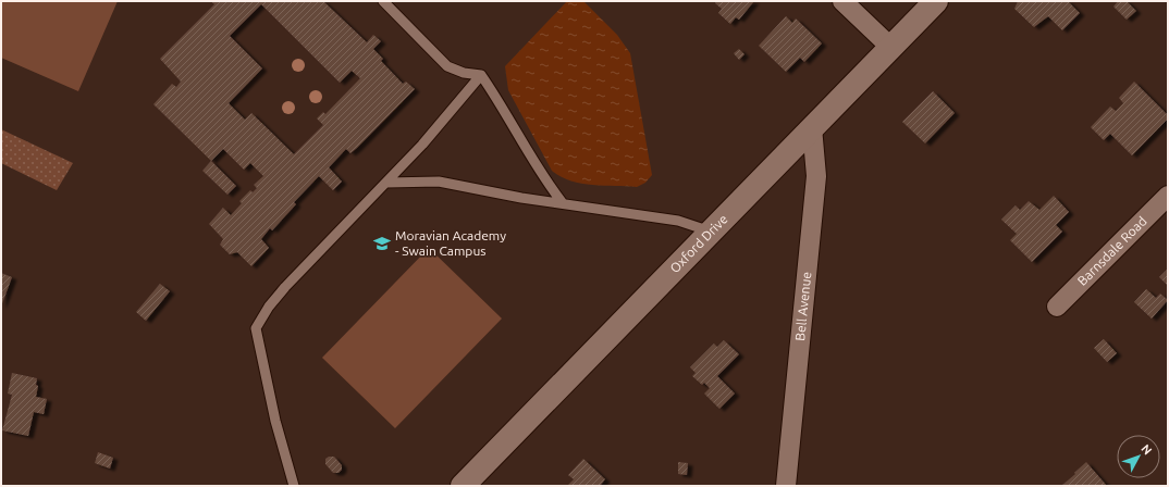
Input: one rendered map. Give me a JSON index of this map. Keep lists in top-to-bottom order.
{
  "streets": {
    "main road": ["Oxford Drive"],
    "street": ["Barnsdale Road", "Bell Avenue"]
  },
  "crossings": [
    ["Oxford Drive", "Bell Avenue"]
  ],
  "places": {
    "school or university": ["Moravian Academy - Swain Campus"]
  },
  "north": "top right"
}
